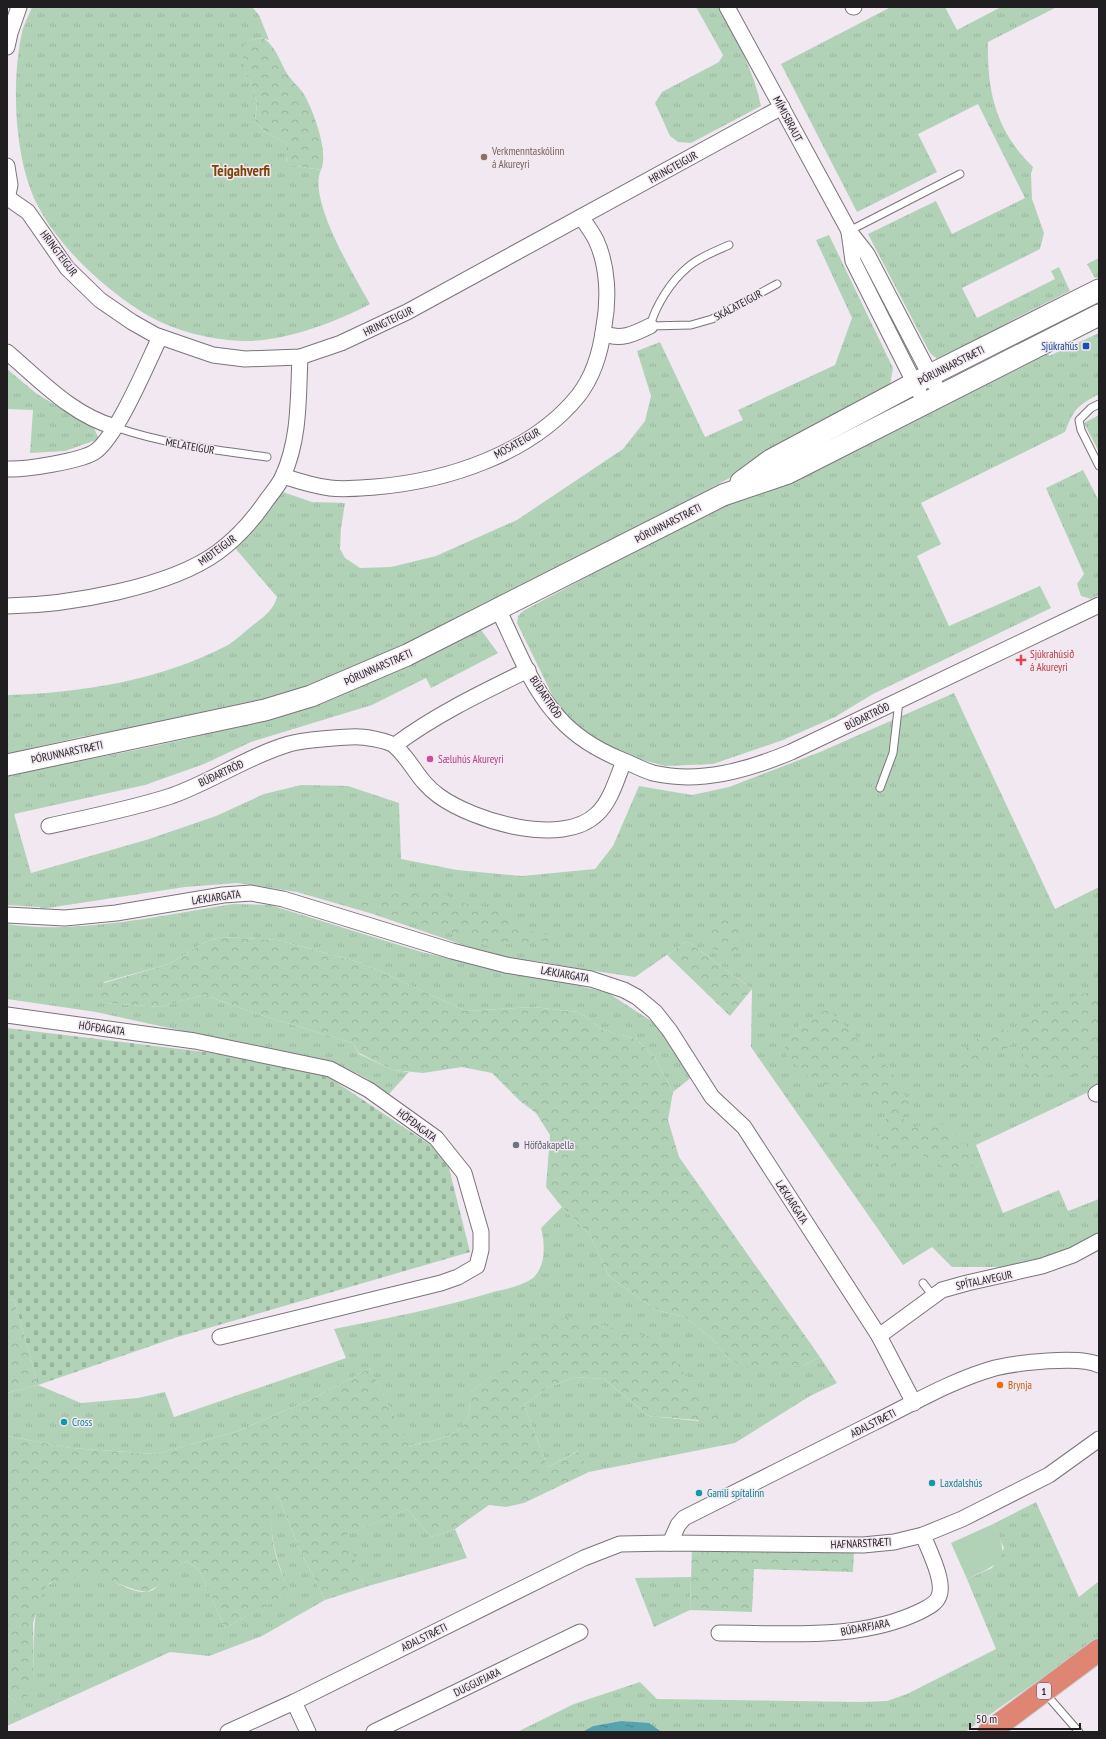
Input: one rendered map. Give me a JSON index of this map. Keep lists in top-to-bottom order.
{
  "streets": {
    "highway": ["1"],
    "street": [
      "MÍMISBRAUT",
      "HRINGTEIGUR",
      "SKÁLATEIGUR",
      "ÞÓRUNNARSTRÆTI",
      "MOSATEIGUR",
      "MELATEIGUR",
      "MIÐTEIGUR",
      "BÚÐARTRÖÐ",
      "LÆKJARGATA",
      "HÖFÐAGATA",
      "SPÍTALAVEGUR",
      "AÐALSTRÆTI",
      "HAFNARSTRÆTI",
      "BÚÐARFJARA",
      "DUGGUFJARA"
    ]
  },
  "crossings": [
    ["MÍMISBRAUT", "HRINGTEIGUR"],
    ["MÍMISBRAUT", "ÞÓRUNNARSTRÆTI"],
    ["HRINGTEIGUR", "MOSATEIGUR"],
    ["HRINGTEIGUR", "MIÐTEIGUR"],
    ["SKÁLATEIGUR", "MOSATEIGUR"],
    ["ÞÓRUNNARSTRÆTI", "BÚÐARTRÖÐ"],
    ["MOSATEIGUR", "MIÐTEIGUR"],
    ["LÆKJARGATA", "SPÍTALAVEGUR"],
    ["LÆKJARGATA", "AÐALSTRÆTI"],
    ["AÐALSTRÆTI", "HAFNARSTRÆTI"],
    ["HAFNARSTRÆTI", "BÚÐARFJARA"]
  ],
  "districts": ["Teigahverfi"],
  "places": {
    "other": [
      "Verkmenntaskólinn á Akureyri",
      "Sæluhús Akureyri",
      "Höfðakapella",
      "Brynja",
      "Cross",
      "Laxdalshús",
      "Gamli spítalinn"
    ],
    "transit": ["Sjúkrahús"],
    "health": ["Sjúkrahúsið á Akureyri"]
  },
  "scale_bar": "50 m"
}
